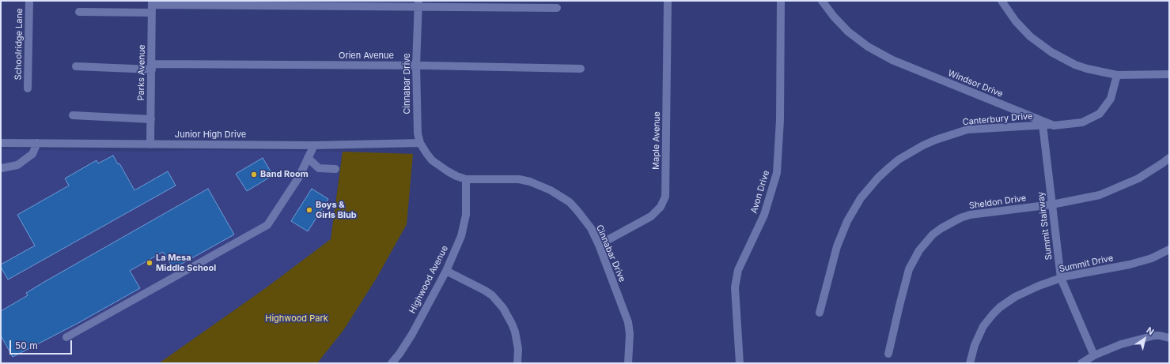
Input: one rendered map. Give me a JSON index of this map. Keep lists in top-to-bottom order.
{
  "streets": {
    "street": [
      "Schoolridge Lane",
      "Orien Avenue",
      "Parks Avenue",
      "Cinnabar Drive",
      "Windsor Drive",
      "Canterbury Drive",
      "Junior High Drive",
      "Maple Avenue",
      "Avon Drive",
      "Sheldon Drive",
      "Summit Stairway",
      "Summit Drive",
      "Highwood Avenue"
    ]
  },
  "crossings": [
    ["Orien Avenue", "Parks Avenue"],
    ["Orien Avenue", "Cinnabar Drive"],
    ["Parks Avenue", "Junior High Drive"],
    ["Cinnabar Drive", "Junior High Drive"],
    ["Cinnabar Drive", "Maple Avenue"],
    ["Cinnabar Drive", "Highwood Avenue"],
    ["Windsor Drive", "Canterbury Drive"],
    ["Canterbury Drive", "Summit Stairway"],
    ["Sheldon Drive", "Summit Stairway"],
    ["Summit Stairway", "Summit Drive"]
  ],
  "parks": ["Highwood Park"],
  "places": ["Band Room", "Boys & Girls Blub", "La Mesa Middle School"],
  "scale_bar": "50 m",
  "north": "top right"
}
